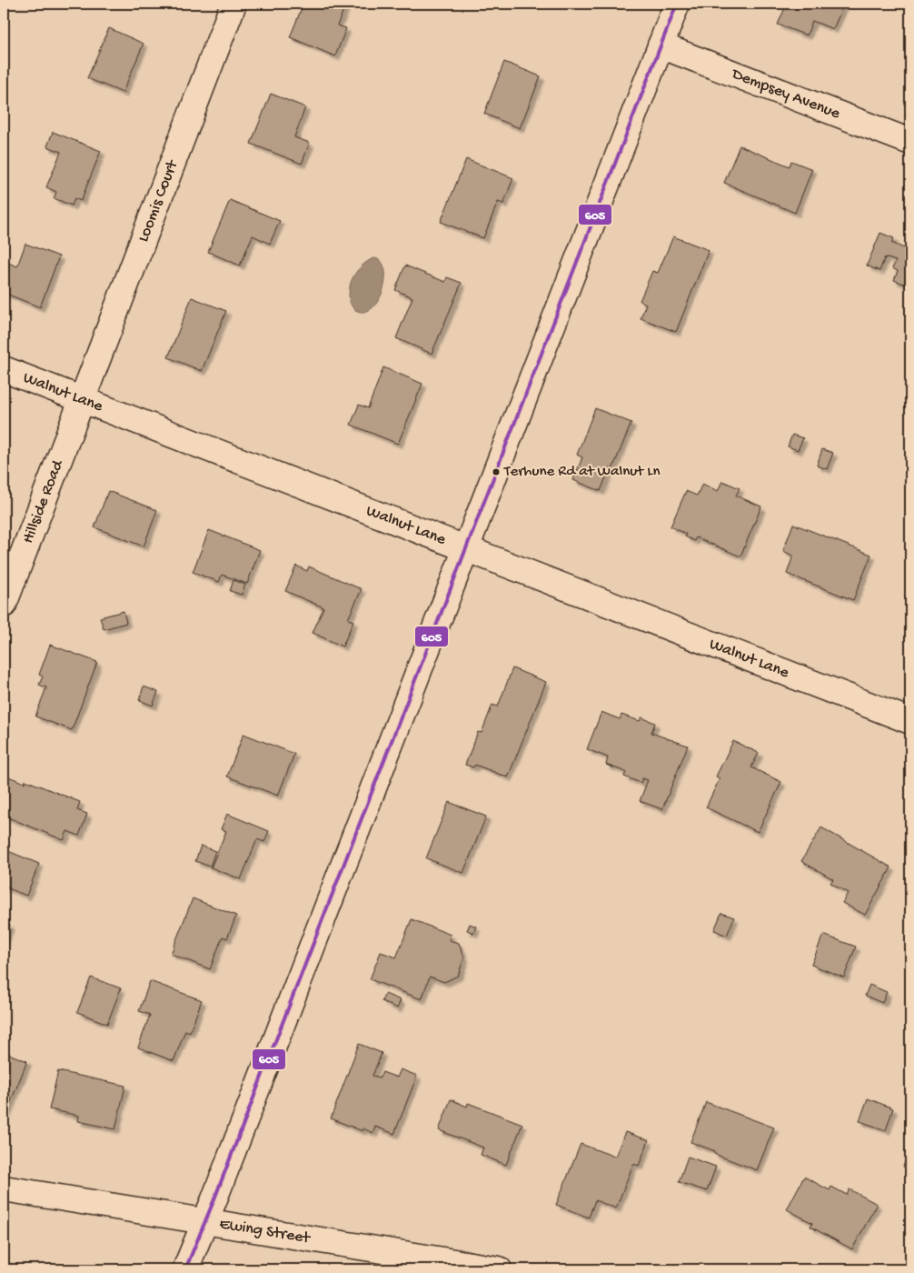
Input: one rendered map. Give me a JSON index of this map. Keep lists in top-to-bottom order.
{
  "streets": {
    "street": [
      "Dempsey Avenue",
      "Loomis Court",
      "Walnut Lane",
      "Hillside Road",
      "Ewing Street"
    ]
  },
  "crossings": [
    ["Loomis Court", "Walnut Lane"],
    ["Loomis Court", "Hillside Road"],
    ["Walnut Lane", "Hillside Road"]
  ],
  "places": ["Terhune Rd at Walnut Ln"],
  "lines": ["transit line 605"]
}
